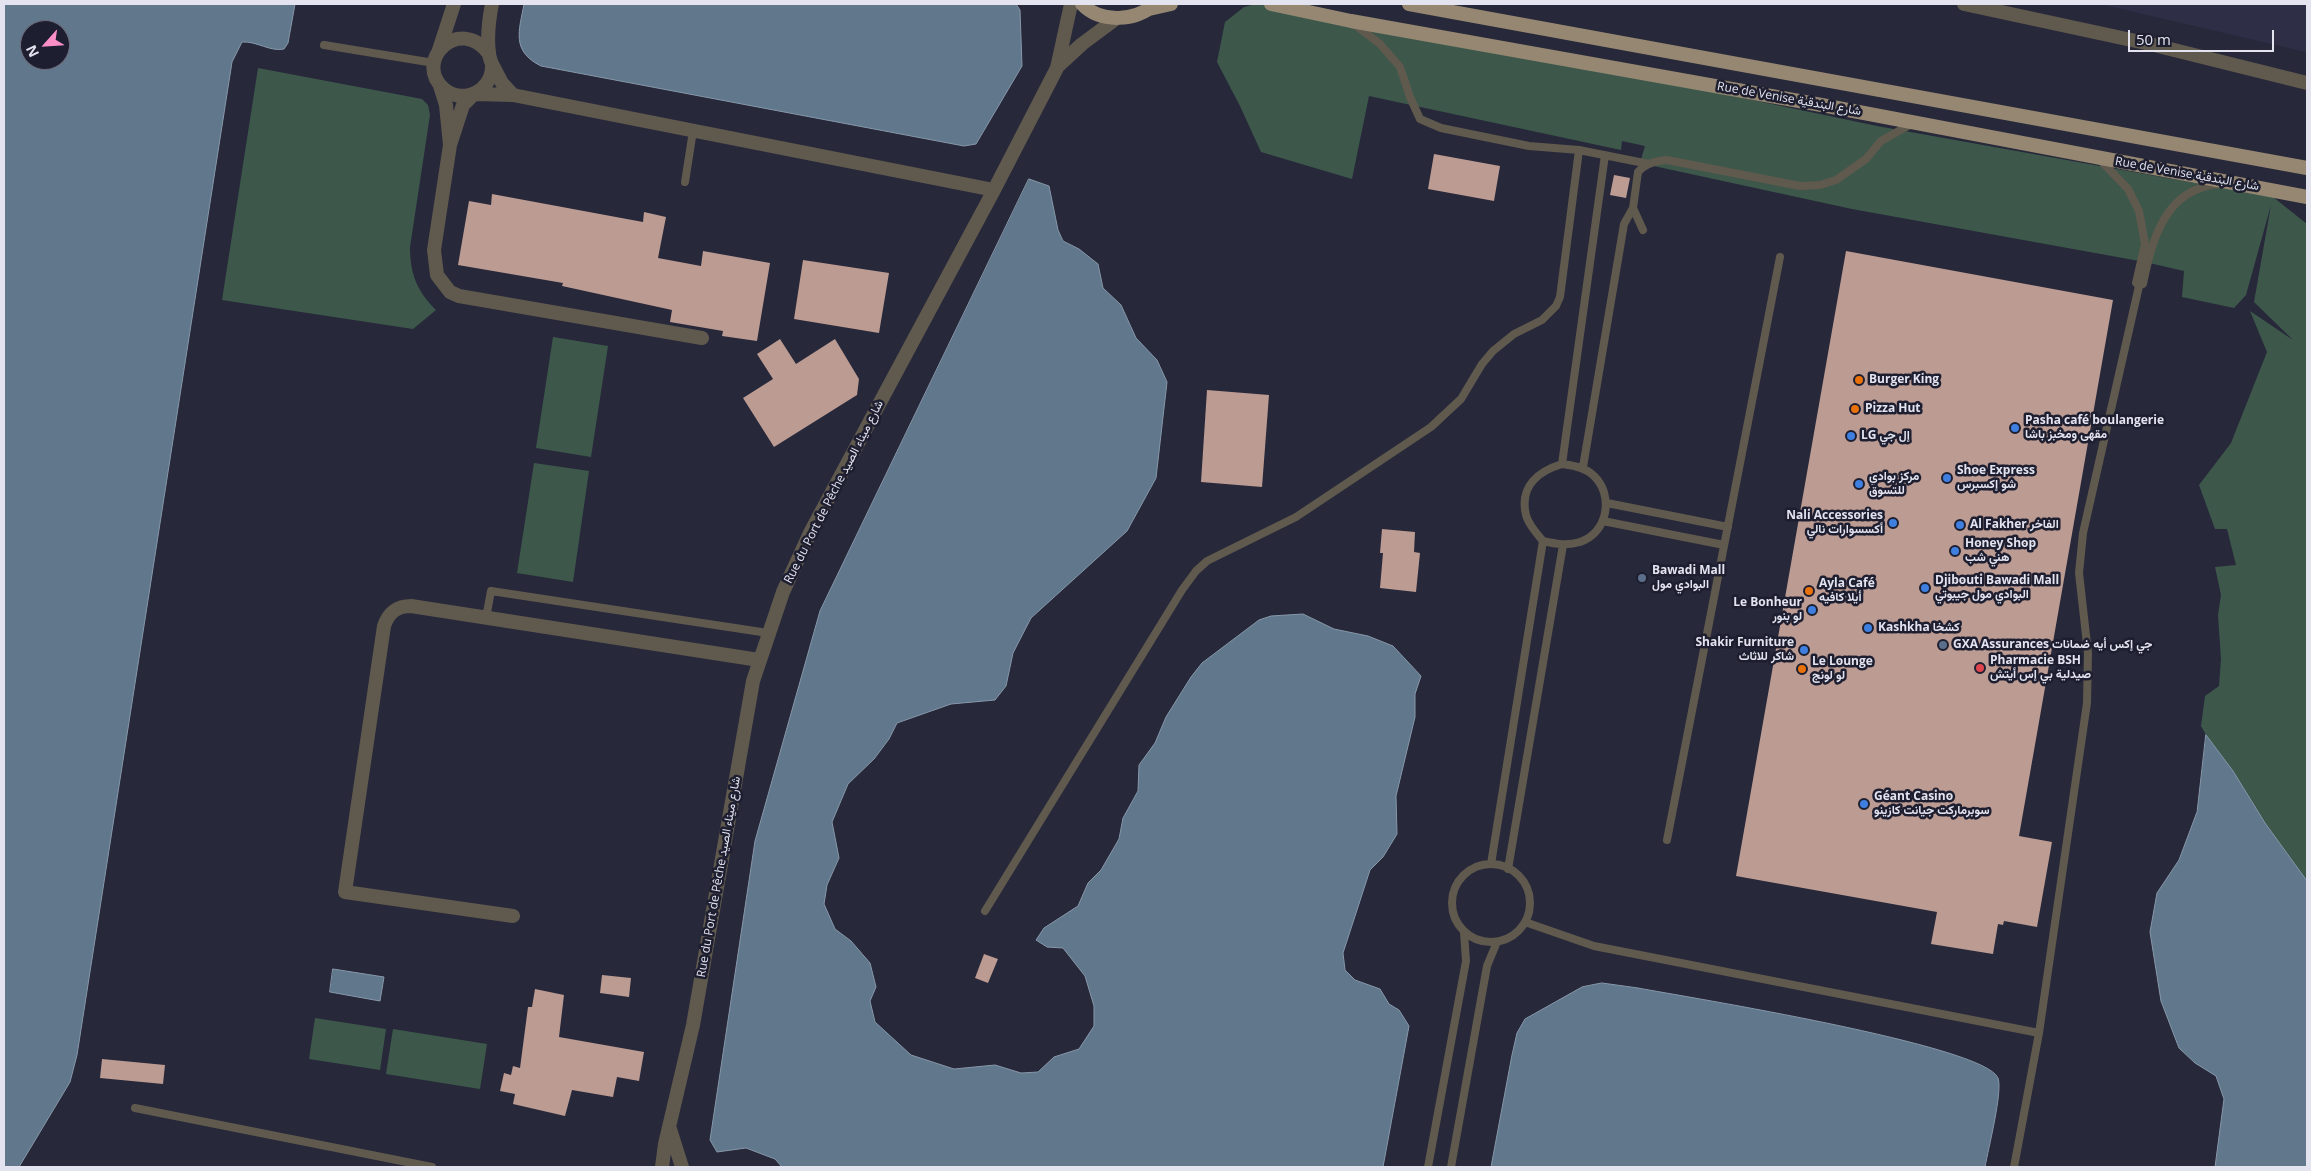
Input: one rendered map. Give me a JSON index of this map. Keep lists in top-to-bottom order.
{
  "streets": {
    "main road": ["Rue de Venise شارع البندقية"],
    "street": ["Rue du Port de Pêche شارع ميناء الصيد"]
  },
  "places": [
    "Burger King",
    "Pizza Hut",
    "Pasha café boulangerie مقهى ومخبز باشا",
    "LG إل جي",
    "Shoe Express شو إكسبرس",
    "مركز بوادي للتسوق",
    "Nali Accessories أكسسوارات نالي",
    "Al Fakher الفاخر",
    "Honey Shop هني شب",
    "Bawadi Mall البوادي مول",
    "Djibouti Bawadi Mall البوادي مول جيبوتي",
    "Ayla Café أيلا كافيه",
    "Le Bonheur لو بنور",
    "Kashkha كشخا",
    "GXA Assurances جي إكس أيه ضمانات",
    "Shakir Furniture شاكر للاثاث",
    "Pharmacie BSH صيدلية بي إس أيتش",
    "Le Lounge لو لونج",
    "Géant Casino سوبرماركت جيانت كازينو"
  ],
  "scale_bar": "50 m",
  "north": "bottom left"
}
